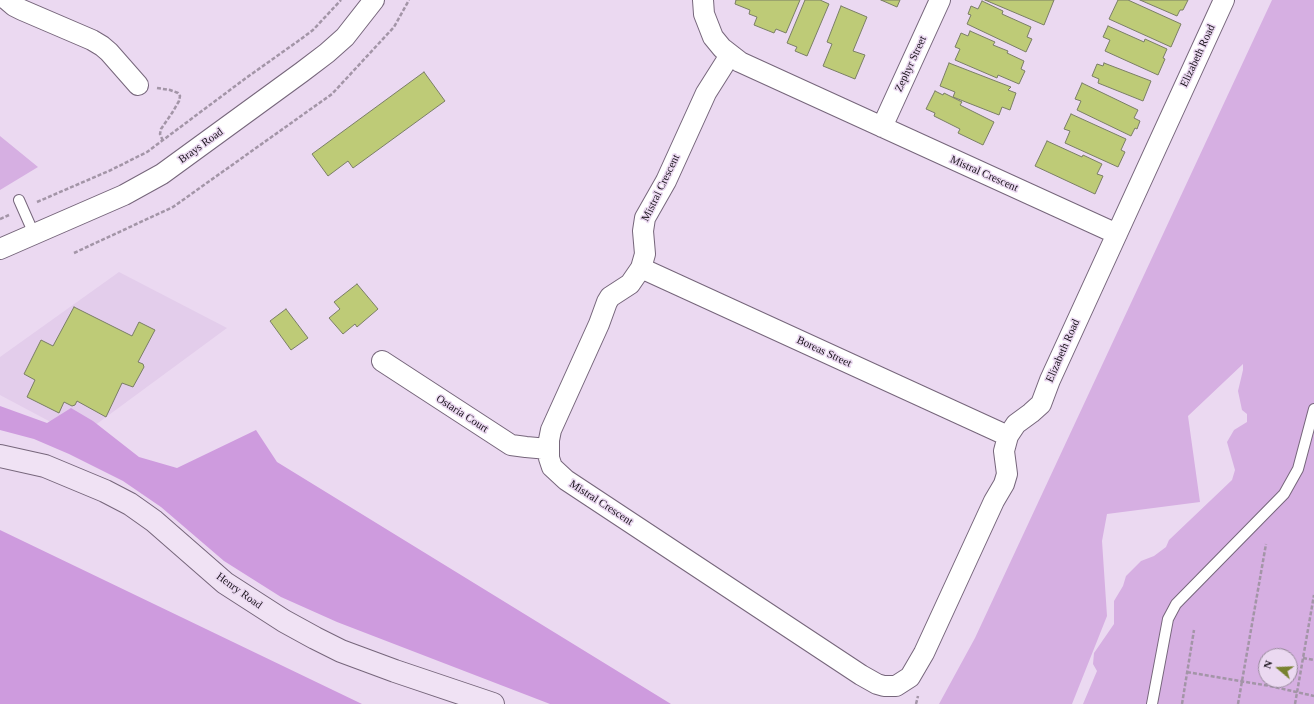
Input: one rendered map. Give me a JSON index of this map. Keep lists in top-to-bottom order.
{
  "streets": {
    "main road": ["Henry Road"],
    "street": [
      "Elizabeth Road",
      "Zephyr Street",
      "Brays Road",
      "Mistral Crescent",
      "Boreas Street",
      "Ostaria Court"
    ]
  },
  "crossings": [
    ["Elizabeth Road", "Mistral Crescent"],
    ["Elizabeth Road", "Boreas Street"],
    ["Zephyr Street", "Mistral Crescent"],
    ["Mistral Crescent", "Boreas Street"],
    ["Mistral Crescent", "Ostaria Court"]
  ],
  "north": "left"
}
